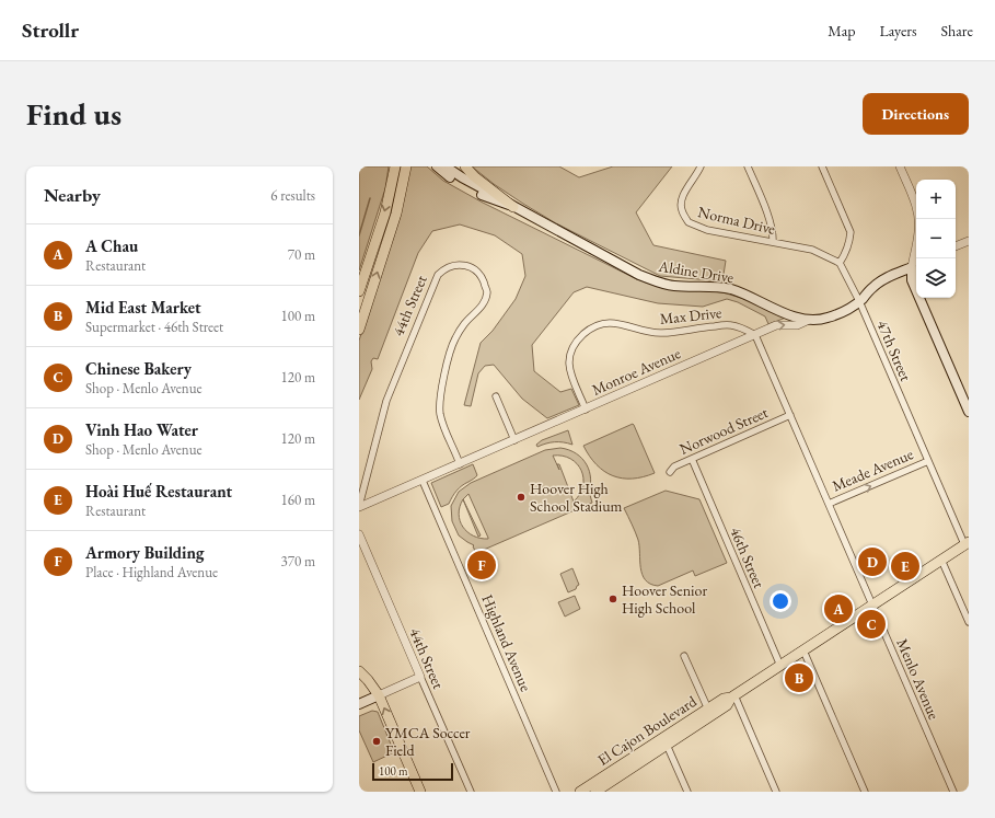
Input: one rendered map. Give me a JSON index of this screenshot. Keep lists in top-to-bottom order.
{
  "streets": {
    "main road": ["Aldine Drive", "Monroe Avenue", "El Cajon Boulevard"],
    "street": [
      "Norma Drive",
      "44th Street",
      "Max Drive",
      "47th Street",
      "Norwood Street",
      "Meade Avenue",
      "46th Street",
      "Highland Avenue",
      "Menlo Avenue"
    ]
  },
  "crossings": [
    ["Norma Drive", "47th Street"],
    ["Aldine Drive", "Monroe Avenue"],
    ["44th Street", "Monroe Avenue"],
    ["Max Drive", "Monroe Avenue"],
    ["Max Drive", "Menlo Avenue"],
    ["47th Street", "Monroe Avenue"],
    ["47th Street", "Meade Avenue"],
    ["47th Street", "El Cajon Boulevard"],
    ["Monroe Avenue", "Highland Avenue"],
    ["Monroe Avenue", "Menlo Avenue"],
    ["Norwood Street", "46th Street"],
    ["Norwood Street", "Menlo Avenue"],
    ["Meade Avenue", "Menlo Avenue"],
    ["46th Street", "El Cajon Boulevard"],
    ["Menlo Avenue", "El Cajon Boulevard"]
  ],
  "one_way": ["Meade Avenue"],
  "places": ["Hoover High School Stadium", "Hoover Senior High School", "YMCA Soccer Field"],
  "scale_bar": "100 m",
  "page": {
    "header": "Strollr",
    "nav": ["Map", "Layers", "Share"],
    "buttons": "Directions",
    "title": "Find us",
    "heading": ["Nearby", "6 results"],
    "map_buttons": ["+", "−"],
    "list": [
      {
        "mark": "A",
        "name": "A Chau",
        "note": "Restaurant",
        "value": "70 m"
      },
      {
        "mark": "B",
        "name": "Mid East Market",
        "note": "Supermarket · 46th Street",
        "value": "100 m"
      },
      {
        "mark": "C",
        "name": "Chinese Bakery",
        "note": "Shop · Menlo Avenue",
        "value": "120 m"
      },
      {
        "mark": "D",
        "name": "Vinh Hao Water",
        "note": "Shop · Menlo Avenue",
        "value": "120 m"
      },
      {
        "mark": "E",
        "name": "Hoài Huế Restaurant",
        "note": "Restaurant",
        "value": "160 m"
      },
      {
        "mark": "F",
        "name": "Armory Building",
        "note": "Place · Highland Avenue",
        "value": "370 m"
      }
    ],
    "pins": [
      "D",
      "F",
      "E",
      "A",
      "C",
      "B"
    ],
    "scale": "100 m"
  }
}
